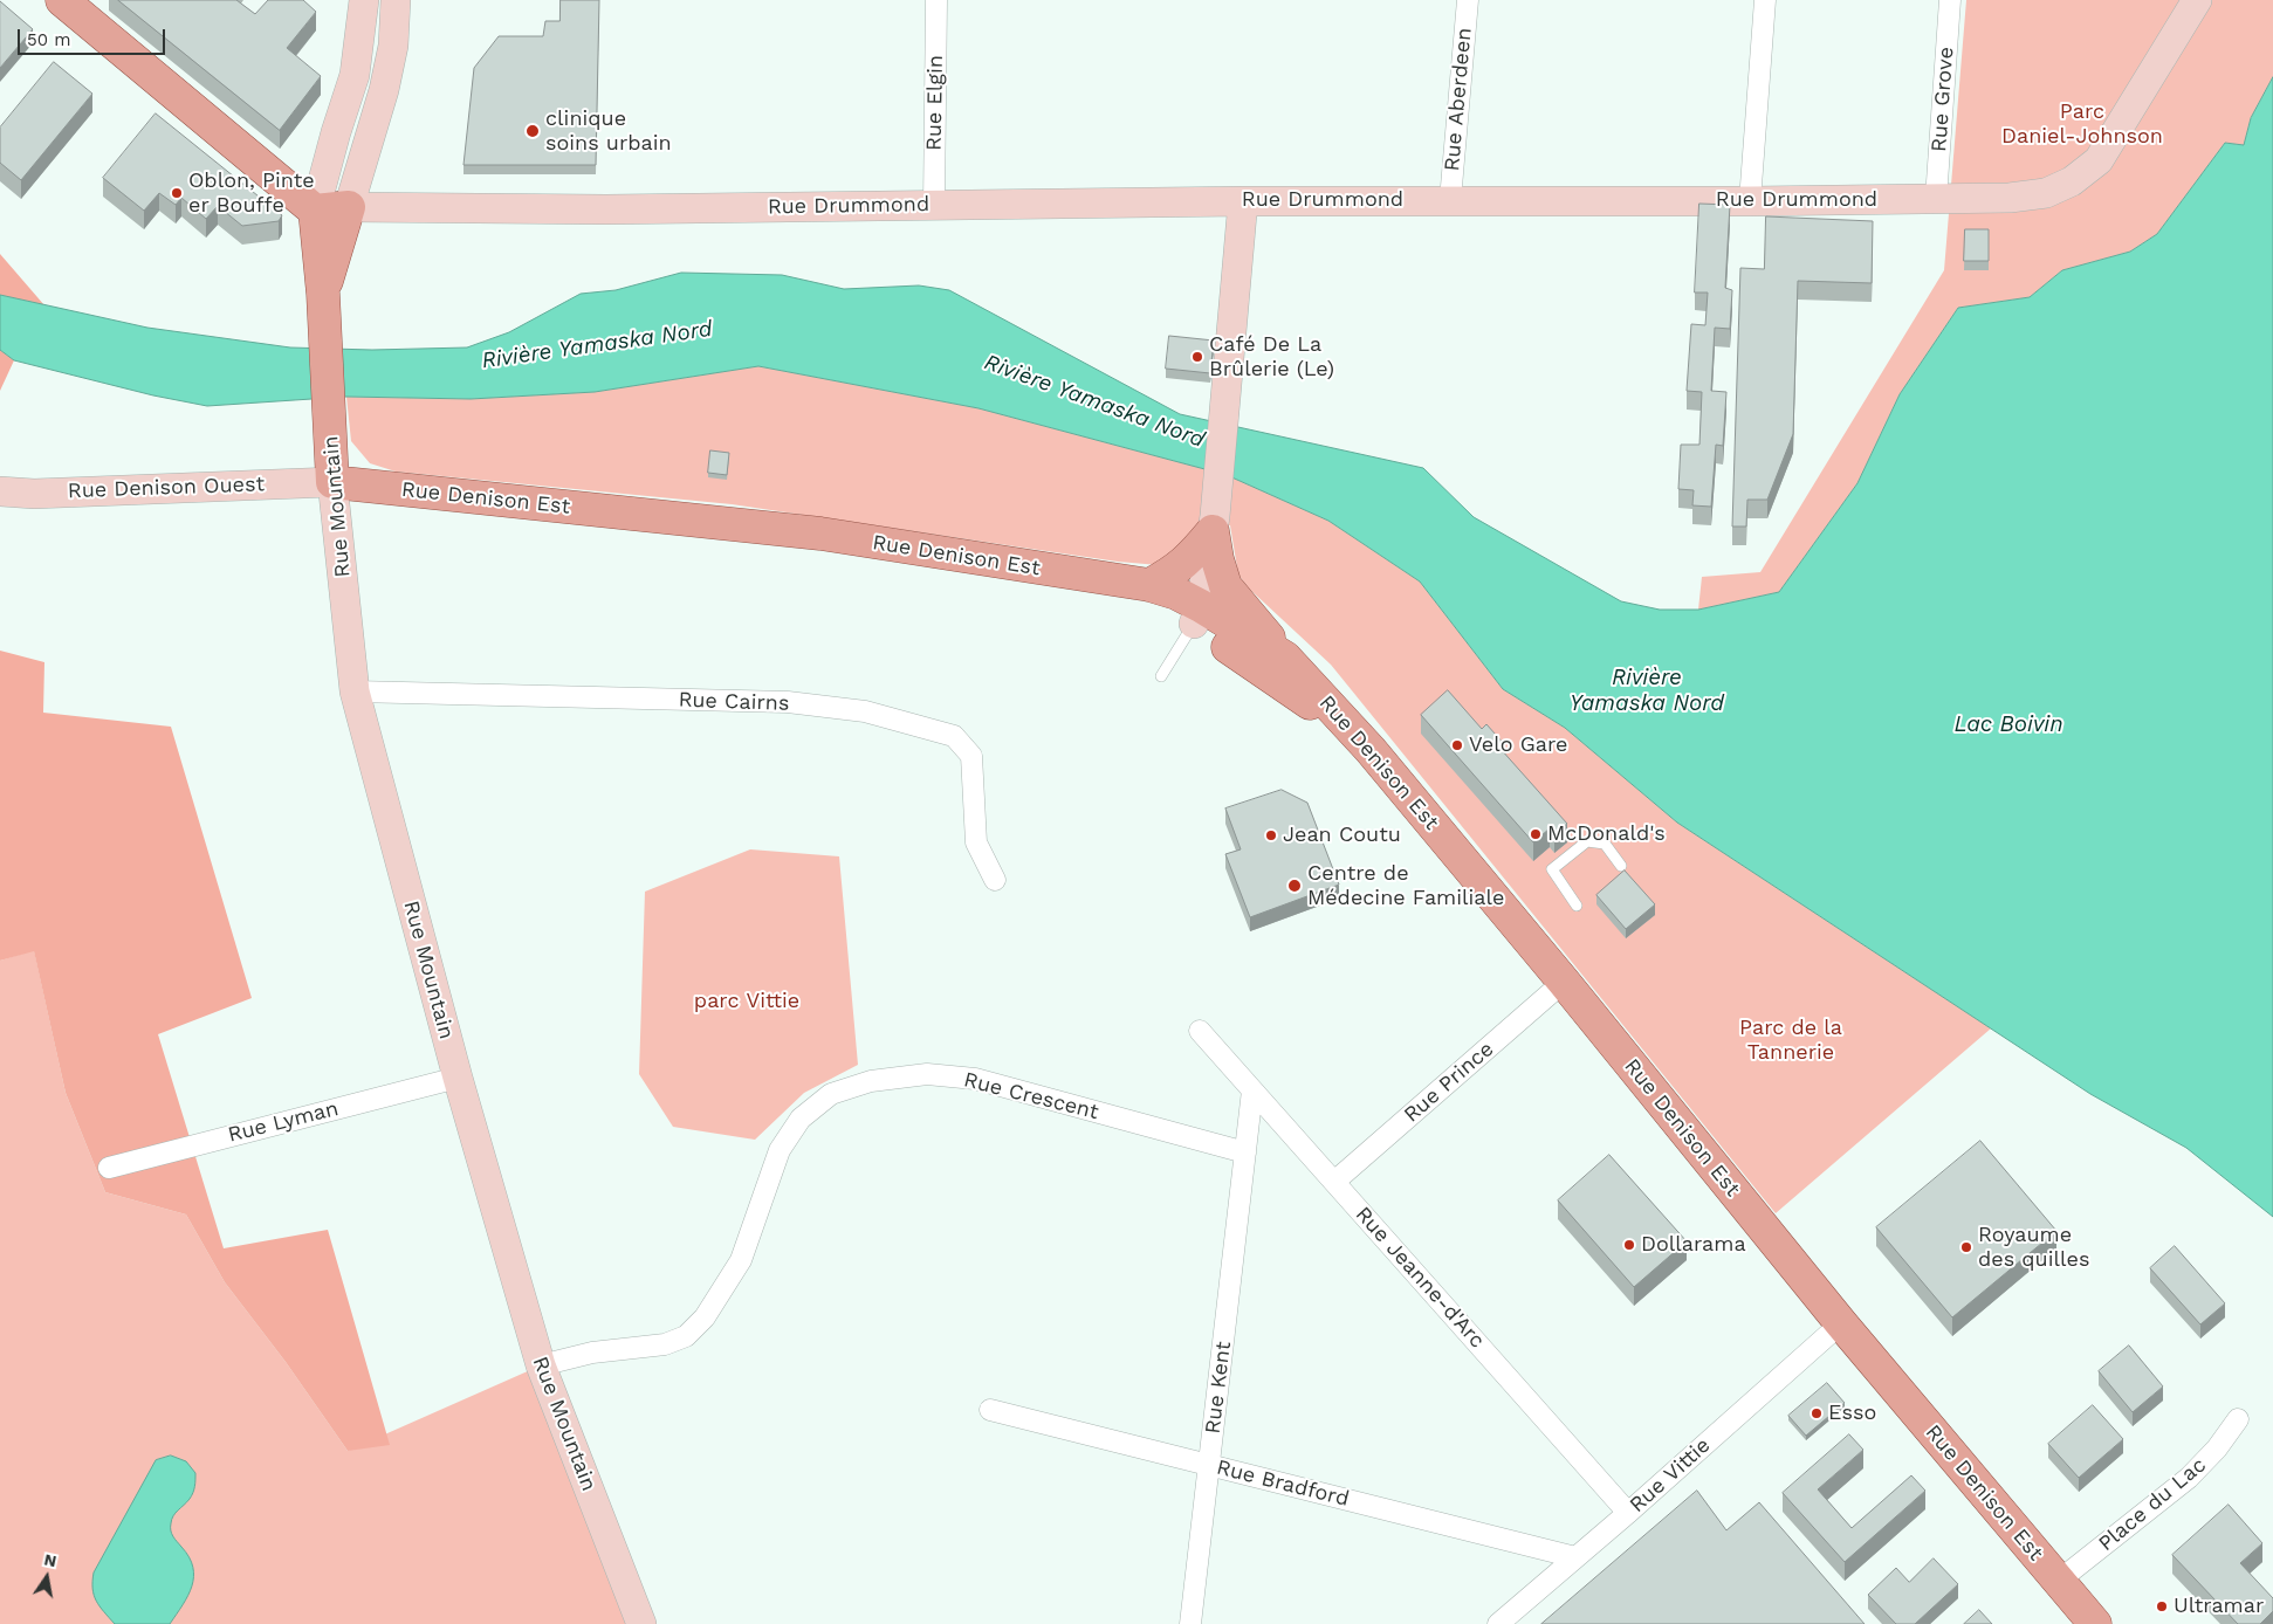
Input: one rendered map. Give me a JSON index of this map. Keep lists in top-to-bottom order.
{
  "streets": {
    "main road": ["Rue Denison Est", "Rue Mountain"],
    "street": [
      "Rue Aberdeen",
      "Rue Grove",
      "Rue Elgin",
      "Rue Drummond",
      "Rue Denison Ouest",
      "Rue Cairns",
      "Rue Prince",
      "Rue Crescent",
      "Rue Lyman",
      "Rue Jeanne-d'Arc",
      "Rue Kent",
      "Rue Vittie",
      "Rue Bradford",
      "Place du Lac"
    ]
  },
  "crossings": [
    ["Rue Aberdeen", "Rue Drummond"],
    ["Rue Grove", "Rue Drummond"],
    ["Rue Elgin", "Rue Drummond"],
    ["Rue Drummond", "Rue Mountain"],
    ["Rue Denison Ouest", "Rue Denison Est"],
    ["Rue Denison Ouest", "Rue Mountain"],
    ["Rue Denison Est", "Rue Mountain"],
    ["Rue Denison Est", "Rue Prince"],
    ["Rue Denison Est", "Rue Vittie"],
    ["Rue Denison Est", "Place du Lac"],
    ["Rue Mountain", "Rue Cairns"],
    ["Rue Mountain", "Rue Crescent"],
    ["Rue Mountain", "Rue Lyman"],
    ["Rue Prince", "Rue Jeanne-d'Arc"],
    ["Rue Crescent", "Rue Kent"],
    ["Rue Jeanne-d'Arc", "Rue Vittie"],
    ["Rue Kent", "Rue Bradford"],
    ["Rue Vittie", "Rue Bradford"]
  ],
  "water": ["Rivière Yamaska Nord", "Lac Boivin"],
  "parks": ["Parc Daniel-Johnson", "parc Vittie", "Parc de la Tannerie"],
  "places": [
    "clinique soins urbain",
    "Oblon, Pinte er Bouffe",
    "Café De La Brûlerie (Le)",
    "Velo Gare",
    "McDonald's",
    "Jean Coutu",
    "Centre de Médecine Familiale",
    "Dollarama",
    "Royaume des quilles",
    "Esso",
    "Ultramar"
  ],
  "scale_bar": "50 m",
  "north": "top"
}
